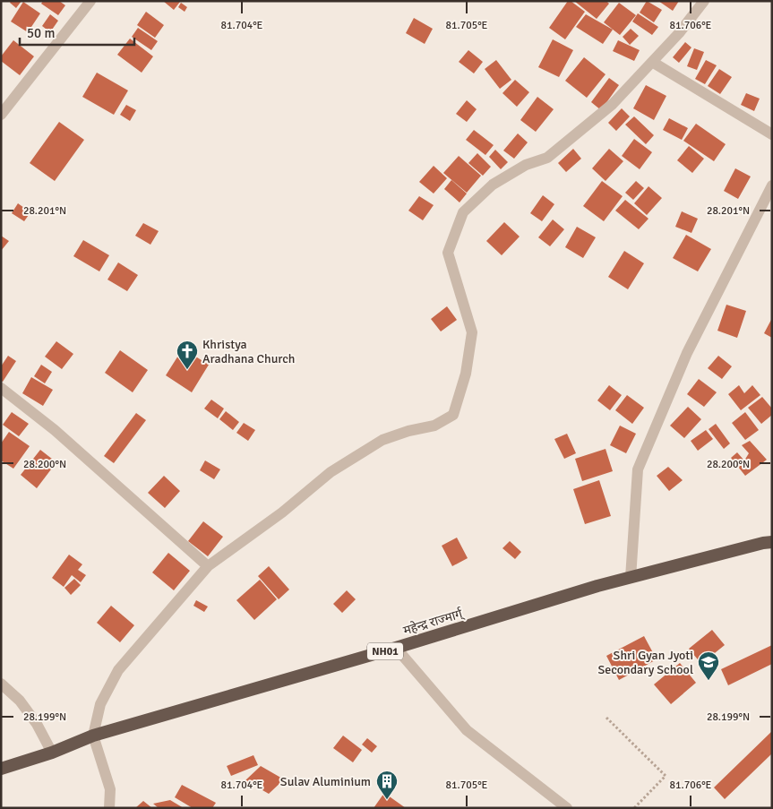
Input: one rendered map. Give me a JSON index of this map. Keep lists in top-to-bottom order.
{
  "streets": {
    "highway": ["महेन्द्र राज्मार्ग्", "NH01"]
  },
  "places": {
    "church": ["Khristya Aradhana Church"],
    "school or university": ["Shri Gyan Jyoti Secondary School"],
    "building": ["Sulav Aluminium"]
  },
  "scale_bar": "50 m",
  "coordinates": [
    "81.704°E",
    "81.705°E",
    "81.706°E",
    "28.201°N",
    "28.200°N",
    "28.199°N"
  ]
}
